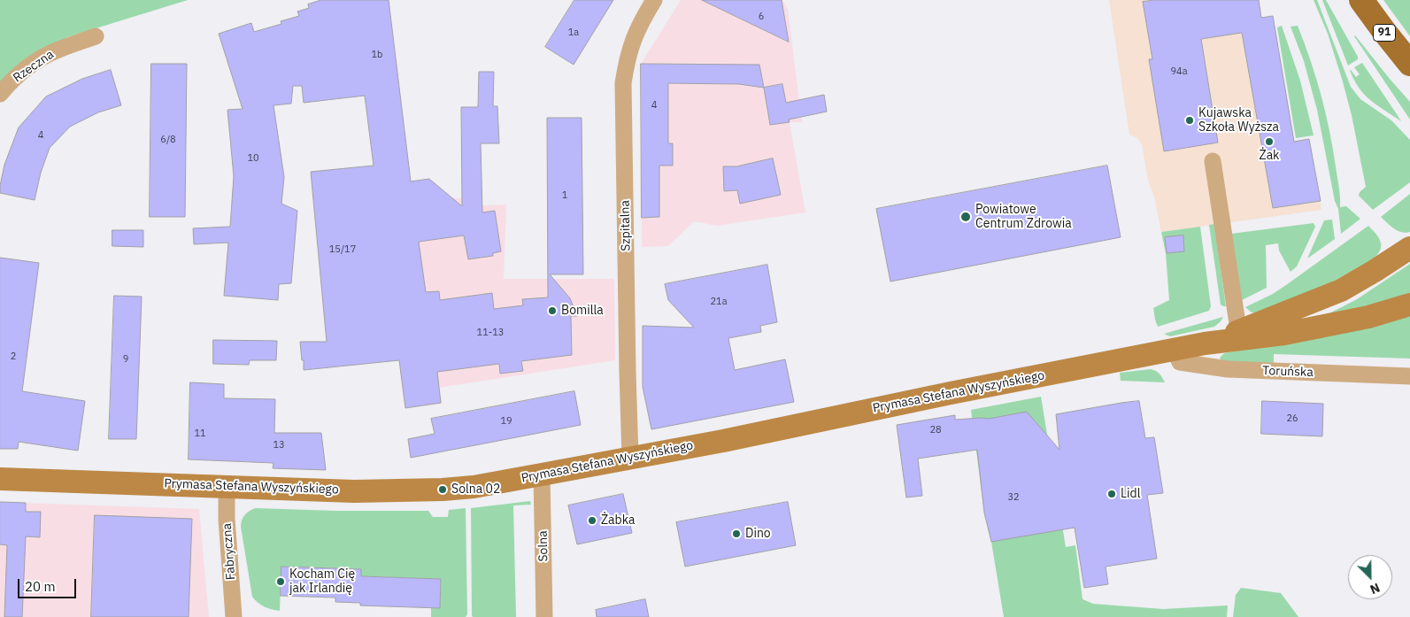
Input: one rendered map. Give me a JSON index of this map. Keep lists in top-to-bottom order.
{
  "streets": {
    "main road": ["91", "Prymasa Stefana Wyszyńskiego"],
    "street": [
      "Rzeczna",
      "Szpitalna",
      "Toruńska",
      "Solna",
      "Fabryczna"
    ]
  },
  "crossings": [
    ["Szpitalna", "Prymasa Stefana Wyszyńskiego"],
    ["Toruńska", "Prymasa Stefana Wyszyńskiego"],
    ["Prymasa Stefana Wyszyńskiego", "Solna"],
    ["Prymasa Stefana Wyszyńskiego", "Fabryczna"]
  ],
  "places": [
    "Kujawska Szkoła Wyższa",
    "Żak",
    "Powiatowe Centrum Zdrowia",
    "Bomilla",
    "Solna 02",
    "Lidl",
    "Żabka",
    "Dino",
    "Kocham Cię jak Irlandię"
  ],
  "house_numbers": [
    "6",
    "1a",
    "1b",
    "94a",
    "4",
    "4",
    "6/8",
    "10",
    "1",
    "15/17",
    "21a",
    "11-13",
    "2",
    "9",
    "26",
    "19",
    "28",
    "11",
    "13",
    "32"
  ],
  "scale_bar": "20 m",
  "north": "bottom right"
}
